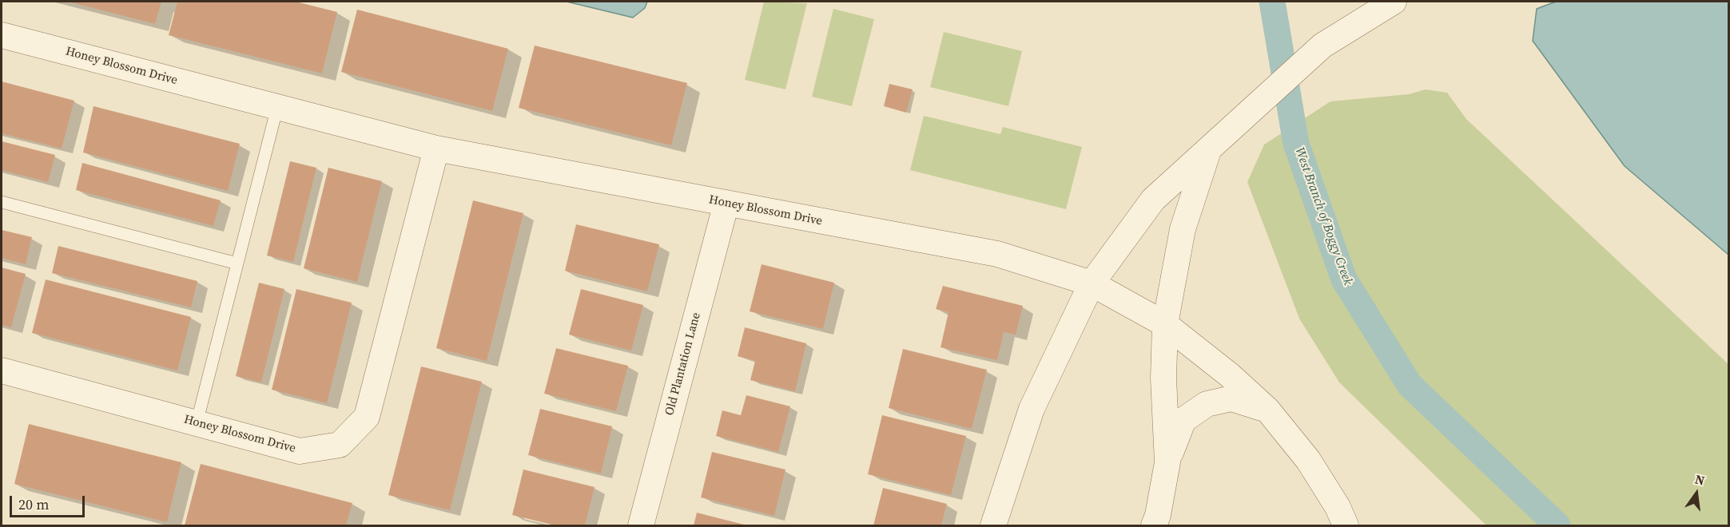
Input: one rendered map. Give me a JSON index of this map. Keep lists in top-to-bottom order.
{
  "streets": {
    "street": ["Honey Blossom Drive", "Old Plantation Lane"]
  },
  "crossings": [
    ["Honey Blossom Drive", "Old Plantation Lane"]
  ],
  "water": ["West Branch of Boggy Creek"],
  "scale_bar": "20 m",
  "north": "top"
}
